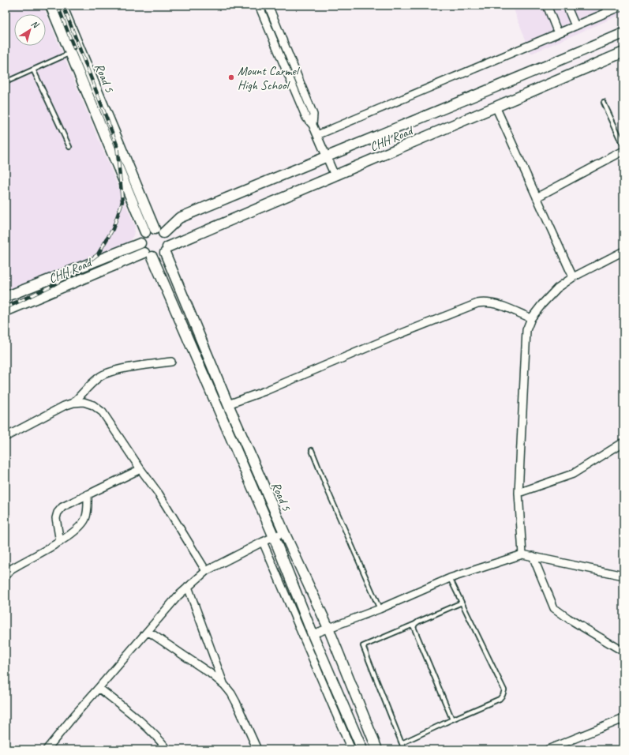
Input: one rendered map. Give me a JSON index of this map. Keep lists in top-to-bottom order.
{
  "streets": {
    "street": ["Road 5", "CHH Road"]
  },
  "crossings": [
    ["Road 5", "CHH Road"]
  ],
  "places": ["Mount Carmel High School"],
  "north": "top right"
}
